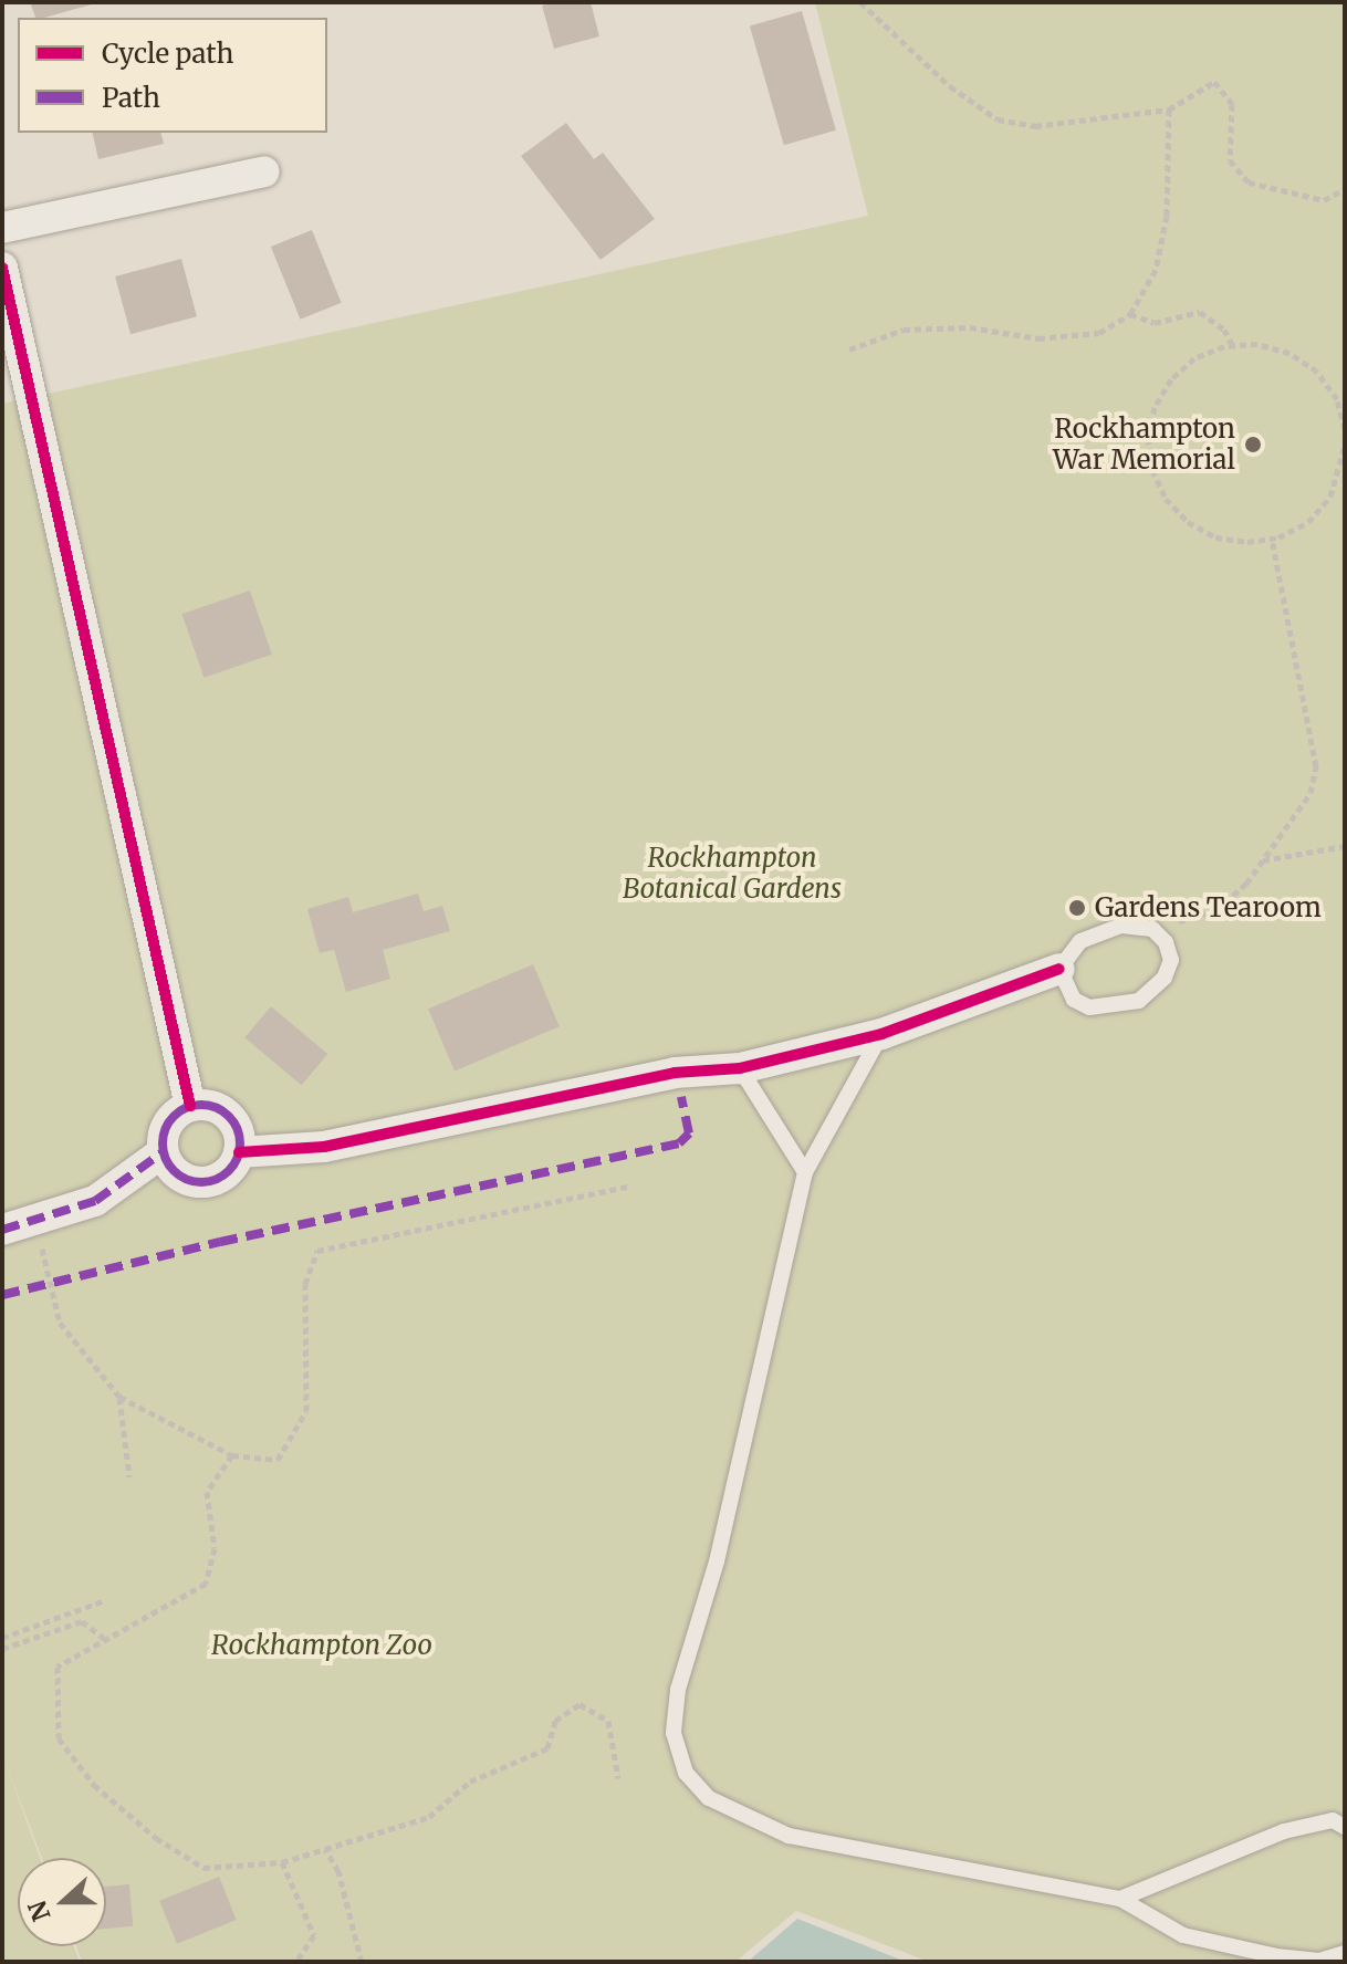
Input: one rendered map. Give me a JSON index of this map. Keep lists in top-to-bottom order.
{
  "parks": ["Rockhampton Botanical Gardens", "Rockhampton Zoo"],
  "places": ["Rockhampton War Memorial", "Gardens Tearoom"],
  "legend": ["Cycle path", "Path"],
  "north": "left"
}
